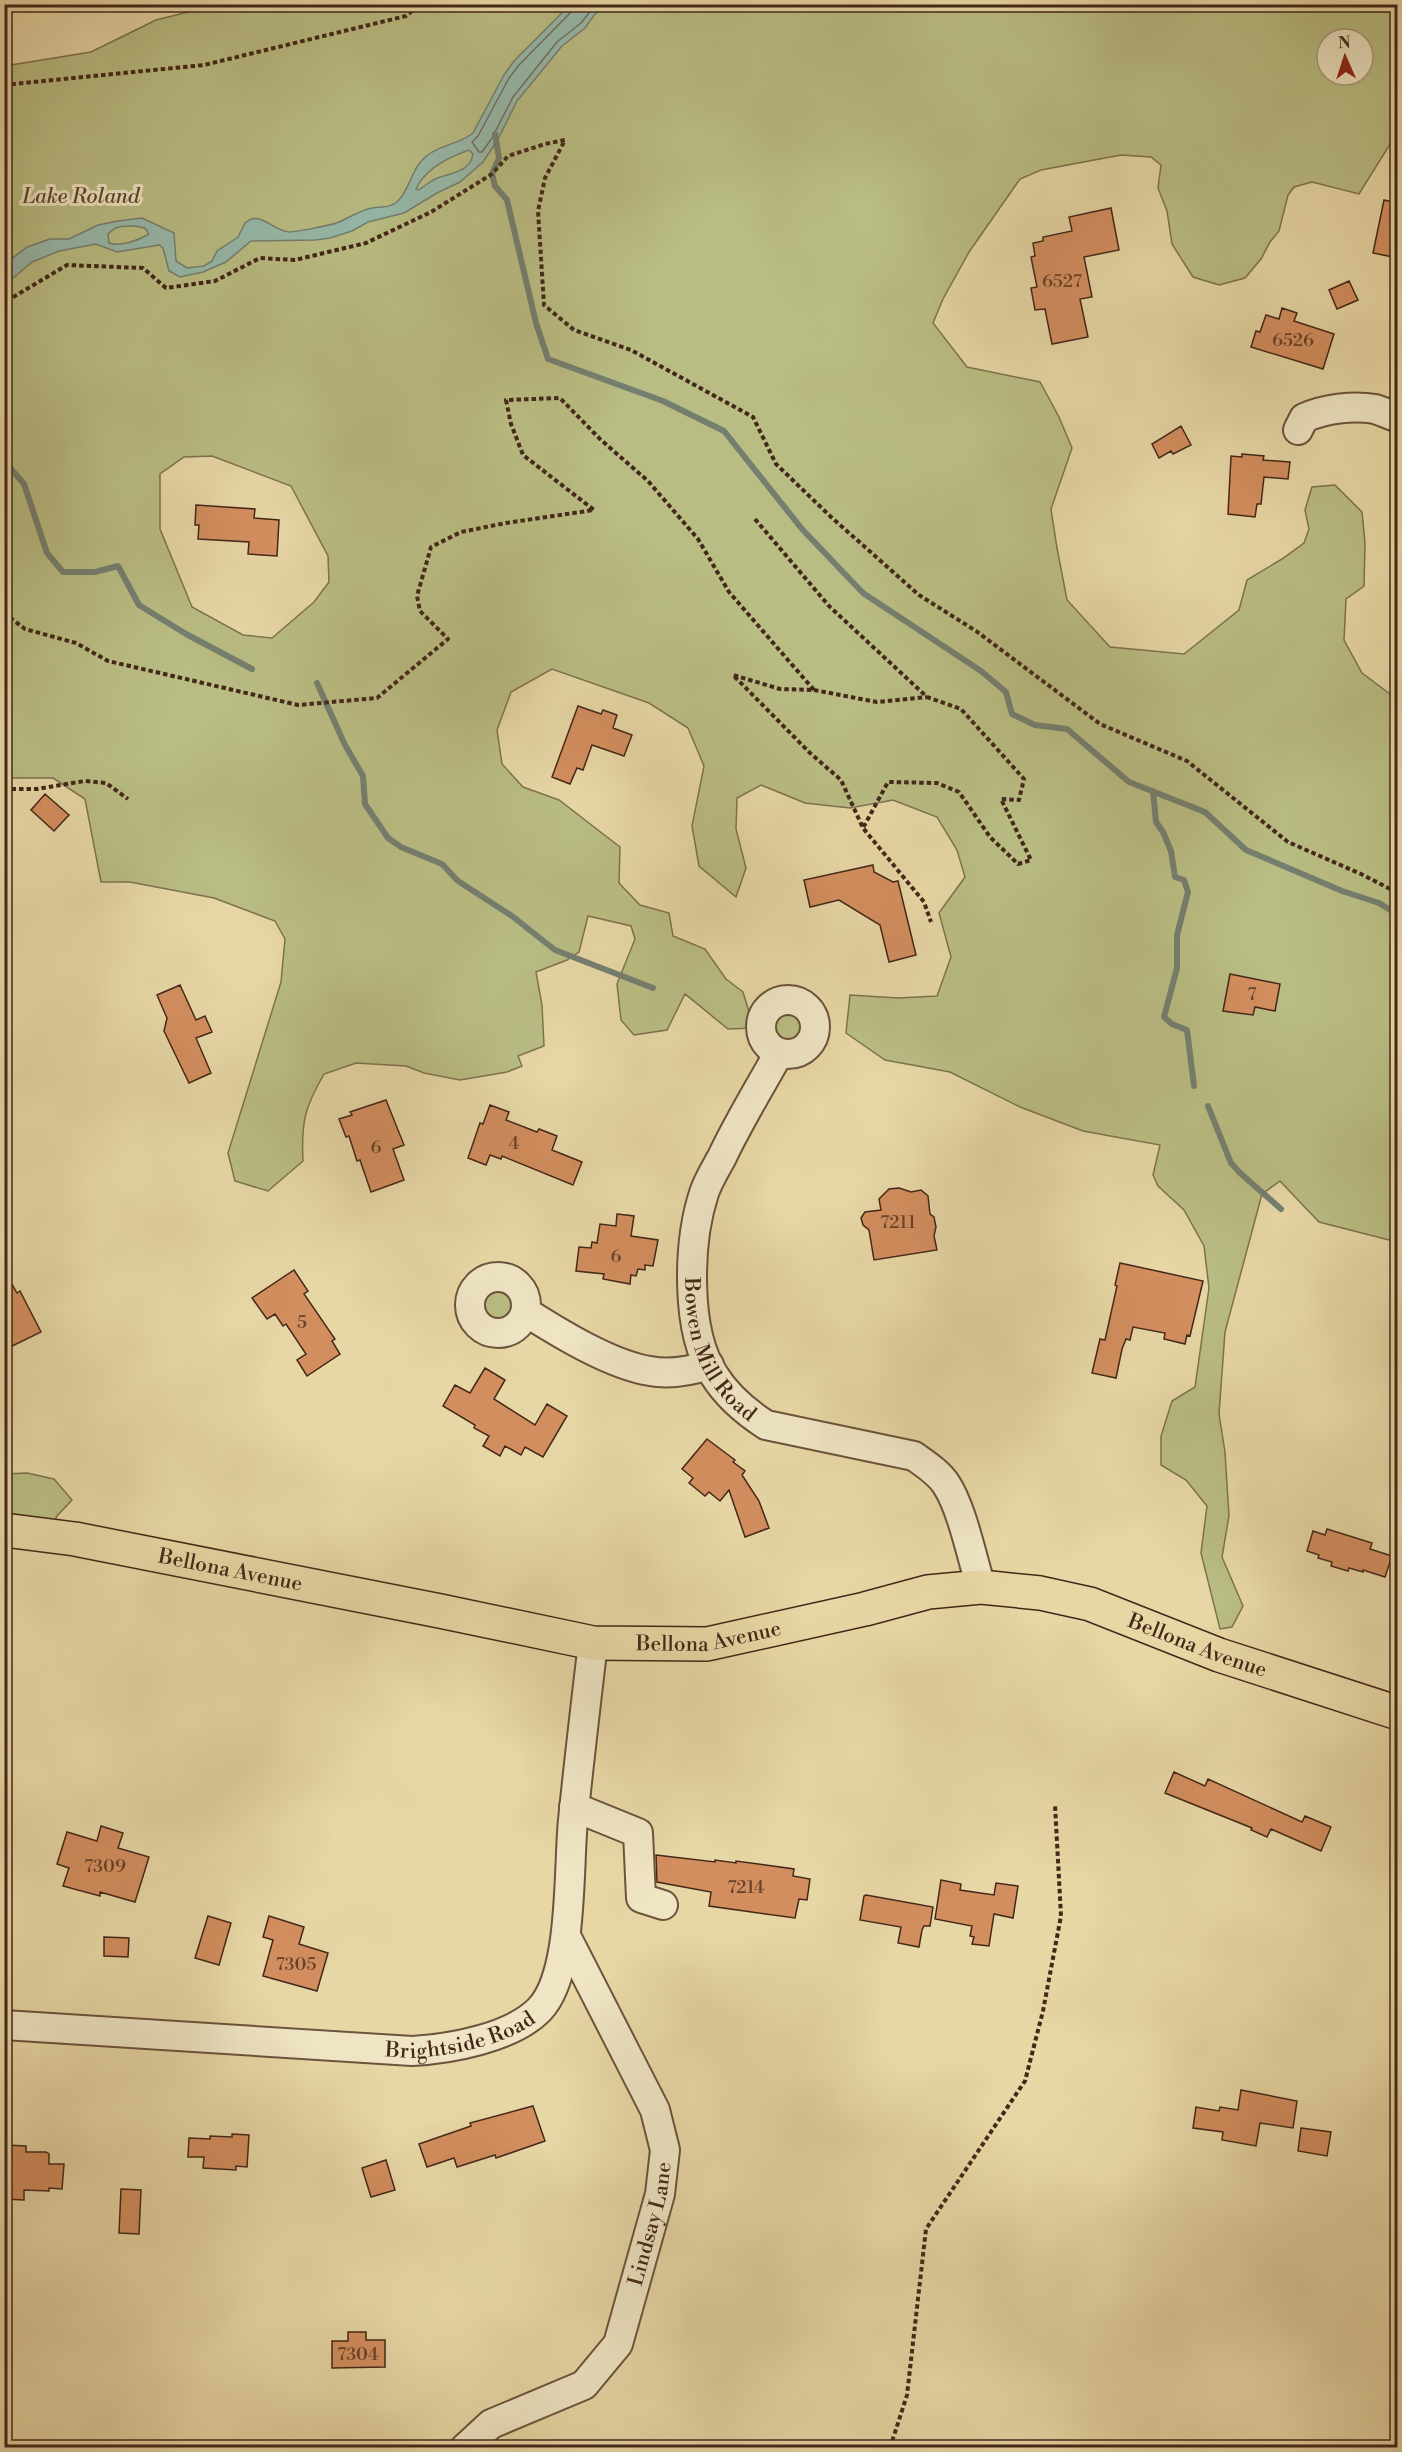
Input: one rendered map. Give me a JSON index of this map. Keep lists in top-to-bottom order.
{
  "streets": {
    "main road": ["Bellona Avenue"],
    "street": ["Bowen Mill Road", "Brightside Road", "Lindsay Lane"]
  },
  "crossings": [
    ["Bowen Mill Road", "Bellona Avenue"],
    ["Bellona Avenue", "Brightside Road"],
    ["Brightside Road", "Lindsay Lane"]
  ],
  "parks": ["Lake Roland"],
  "house_numbers": [
    "6527",
    "6526",
    "7",
    "4",
    "6",
    "7211",
    "6",
    "5",
    "7309",
    "7214",
    "7305",
    "7304"
  ],
  "north": "top"
}
